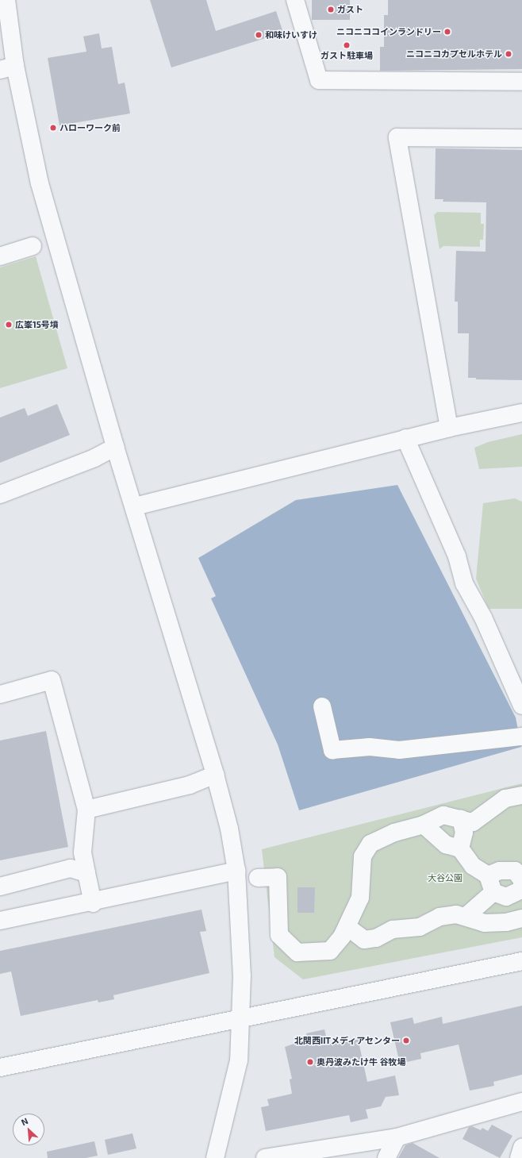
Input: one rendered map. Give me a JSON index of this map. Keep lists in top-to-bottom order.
{
  "parks": ["大谷公園"],
  "places": [
    "ガスト",
    "ニコニココインランドリー",
    "和味けいすけ",
    "ガスト駐車場",
    "ニコニコカプセルホテル",
    "ハローワーク前",
    "広峯15号墳",
    "北関西IITメディアセンター",
    "奥丹波みたけ牛 谷牧場"
  ],
  "north": "top left"
}
